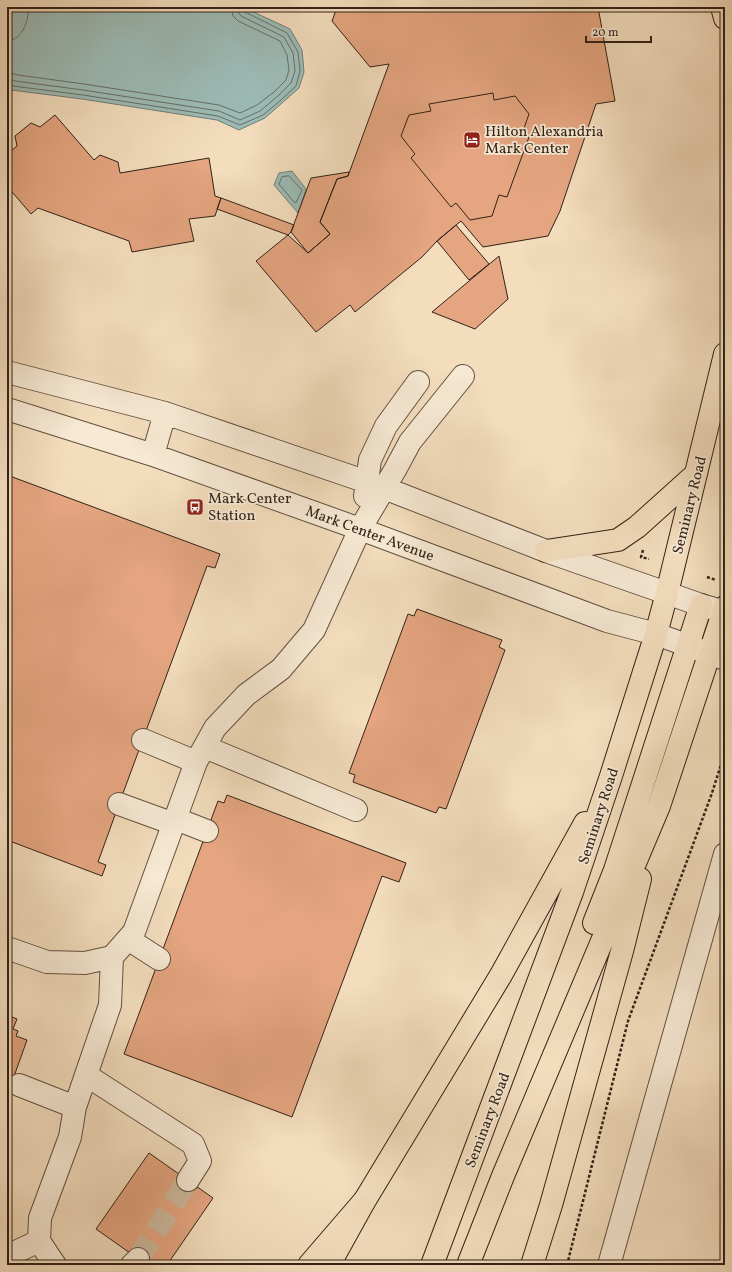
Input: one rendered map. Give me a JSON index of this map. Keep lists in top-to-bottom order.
{
  "streets": {
    "main road": ["Seminary Road"],
    "street": ["Mark Center Avenue"]
  },
  "crossings": [
    ["Seminary Road", "Mark Center Avenue"]
  ],
  "places": {
    "hotel": ["Hilton Alexandria Mark Center"],
    "bus stop": ["Mark Center Station"]
  },
  "scale_bar": "20 m"
}
